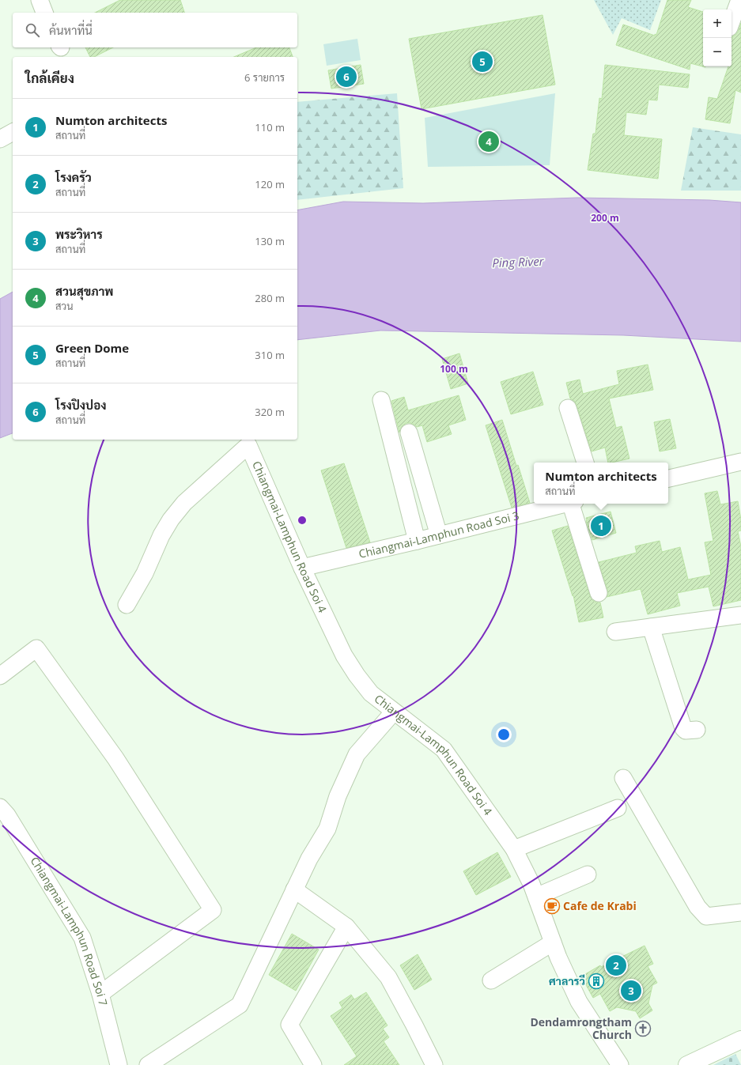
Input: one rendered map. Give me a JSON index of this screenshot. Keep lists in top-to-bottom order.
{
  "streets": {
    "street": ["Chiangmai-Lamphun Road Soi 3", "Chiangmai-Lamphun Road Soi 4", "Chiangmai-Lamphun Road Soi 7"]
  },
  "crossings": [
    ["Chiangmai-Lamphun Road Soi 3", "Chiangmai-Lamphun Road Soi 4"]
  ],
  "water": ["Ping River"],
  "places": {
    "cafe": ["Cafe de Krabi"],
    "building": ["ศาลารวี"],
    "church": ["Dendamrongtham Church"]
  },
  "page": {
    "map_buttons": ["+", "−"],
    "search": "ค้นหาที่นี่",
    "pins": [
      "5",
      "6",
      "4",
      "1",
      "2",
      "3"
    ],
    "heading": ["ใกล้เคียง", "6 รายการ"],
    "list": [
      {
        "mark": "1",
        "name": "Numton architects",
        "note": "สถานที่",
        "value": "110 m"
      },
      {
        "mark": "2",
        "name": "โรงครัว",
        "note": "สถานที่",
        "value": "120 m"
      },
      {
        "mark": "3",
        "name": "พระวิหาร",
        "note": "สถานที่",
        "value": "130 m"
      },
      {
        "mark": "4",
        "name": "สวนสุขภาพ",
        "note": "สวน",
        "value": "280 m"
      },
      {
        "mark": "5",
        "name": "Green Dome",
        "note": "สถานที่",
        "value": "310 m"
      },
      {
        "mark": "6",
        "name": "โรงปิงปอง",
        "note": "สถานที่",
        "value": "320 m"
      }
    ],
    "popup": ["Numton architects", "สถานที่"]
  },
  "rings": ["200 m", "100 m"]
}
